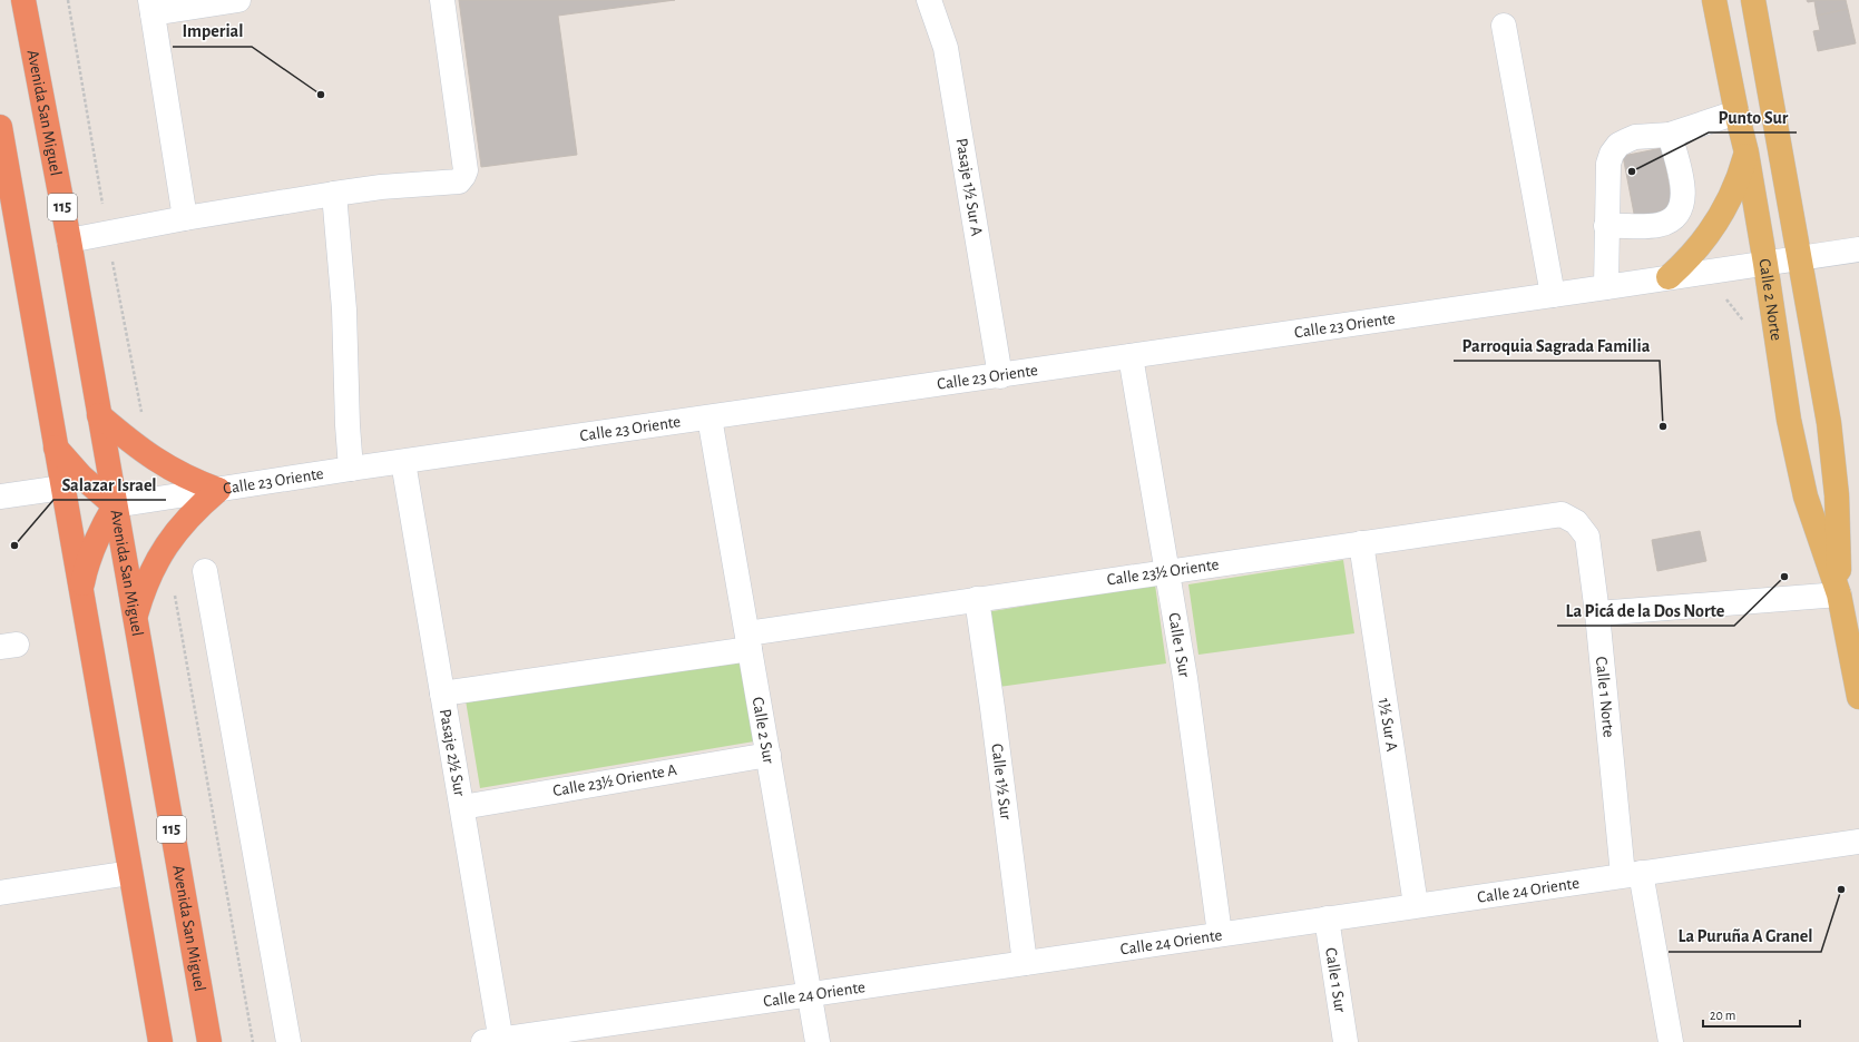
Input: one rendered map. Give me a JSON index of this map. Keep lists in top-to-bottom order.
{
  "streets": {
    "highway": ["Avenida San Miguel", "115"],
    "main road": ["Calle 2 Norte"],
    "street": [
      "Pasaje 1½ Sur A",
      "Calle 23 Oriente",
      "Calle 23½ Oriente",
      "Calle 1 Sur",
      "Calle 1 Norte",
      "1½ Sur A",
      "Calle 2 Sur",
      "Pasaje 2½ Sur",
      "Calle 23½ Oriente A",
      "Calle 1½ Sur",
      "Calle 24 Oriente"
    ]
  },
  "crossings": [
    ["Avenida San Miguel", "Calle 23 Oriente"],
    ["Pasaje 1½ Sur A", "Calle 23 Oriente"],
    ["Calle 2 Norte", "Calle 23 Oriente"],
    ["Calle 23 Oriente", "Calle 1 Sur"],
    ["Calle 23 Oriente", "Calle 2 Sur"],
    ["Calle 23 Oriente", "Pasaje 2½ Sur"],
    ["Calle 23½ Oriente", "Calle 1 Sur"],
    ["Calle 23½ Oriente", "Calle 1 Norte"],
    ["Calle 23½ Oriente", "1½ Sur A"],
    ["Calle 23½ Oriente", "Calle 2 Sur"],
    ["Calle 23½ Oriente", "Calle 1½ Sur"],
    ["Calle 1 Sur", "Calle 24 Oriente"],
    ["Calle 1 Norte", "Calle 24 Oriente"],
    ["1½ Sur A", "Calle 24 Oriente"],
    ["Calle 2 Sur", "Calle 23½ Oriente A"],
    ["Calle 2 Sur", "Calle 24 Oriente"],
    ["Pasaje 2½ Sur", "Calle 23½ Oriente A"],
    ["Pasaje 2½ Sur", "Calle 24 Oriente"],
    ["Calle 1½ Sur", "Calle 24 Oriente"]
  ],
  "places": [
    "Imperial",
    "Punto Sur",
    "Parroquia Sagrada Familia",
    "Salazar Israel",
    "La Picá de la Dos Norte",
    "La Puruña A Granel"
  ],
  "scale_bar": "20 m"
}
